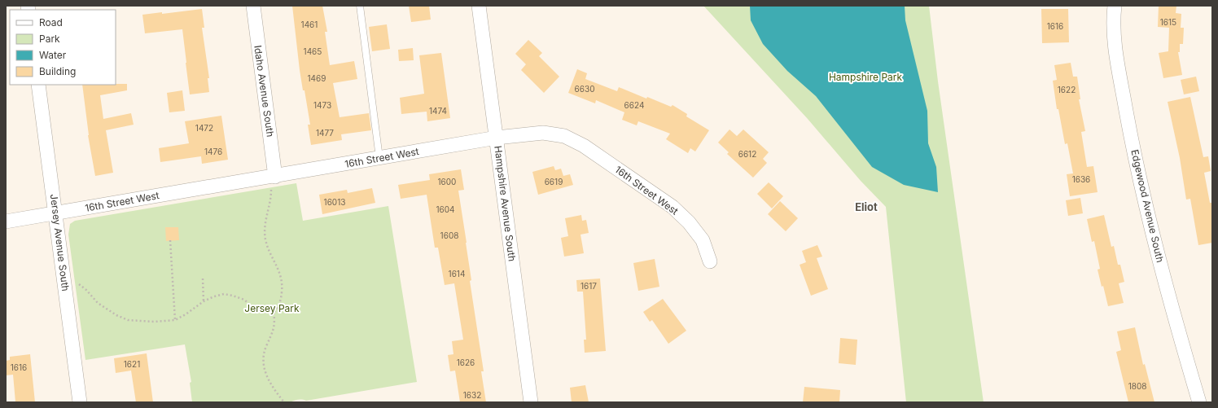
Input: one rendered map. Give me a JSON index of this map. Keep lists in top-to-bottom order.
{
  "streets": {
    "street": [
      "Idaho Avenue South",
      "16th Street West",
      "Hampshire Avenue South",
      "Edgewood Avenue South",
      "Jersey Avenue South"
    ]
  },
  "crossings": [
    ["Idaho Avenue South", "16th Street West"],
    ["16th Street West", "Hampshire Avenue South"],
    ["16th Street West", "Jersey Avenue South"]
  ],
  "districts": ["Eliot"],
  "parks": ["Hampshire Park", "Jersey Park"],
  "house_numbers": [
    "1615",
    "1461",
    "1616",
    "1465",
    "1469",
    "6630",
    "1622",
    "1473",
    "6624",
    "1474",
    "1472",
    "1477",
    "1476",
    "6612",
    "1636",
    "1600",
    "6619",
    "16013",
    "1604",
    "1608",
    "1614",
    "1617",
    "1626",
    "1621",
    "1616",
    "1808",
    "1632"
  ],
  "legend": [
    "Road",
    "Park",
    "Water",
    "Building"
  ]
}
